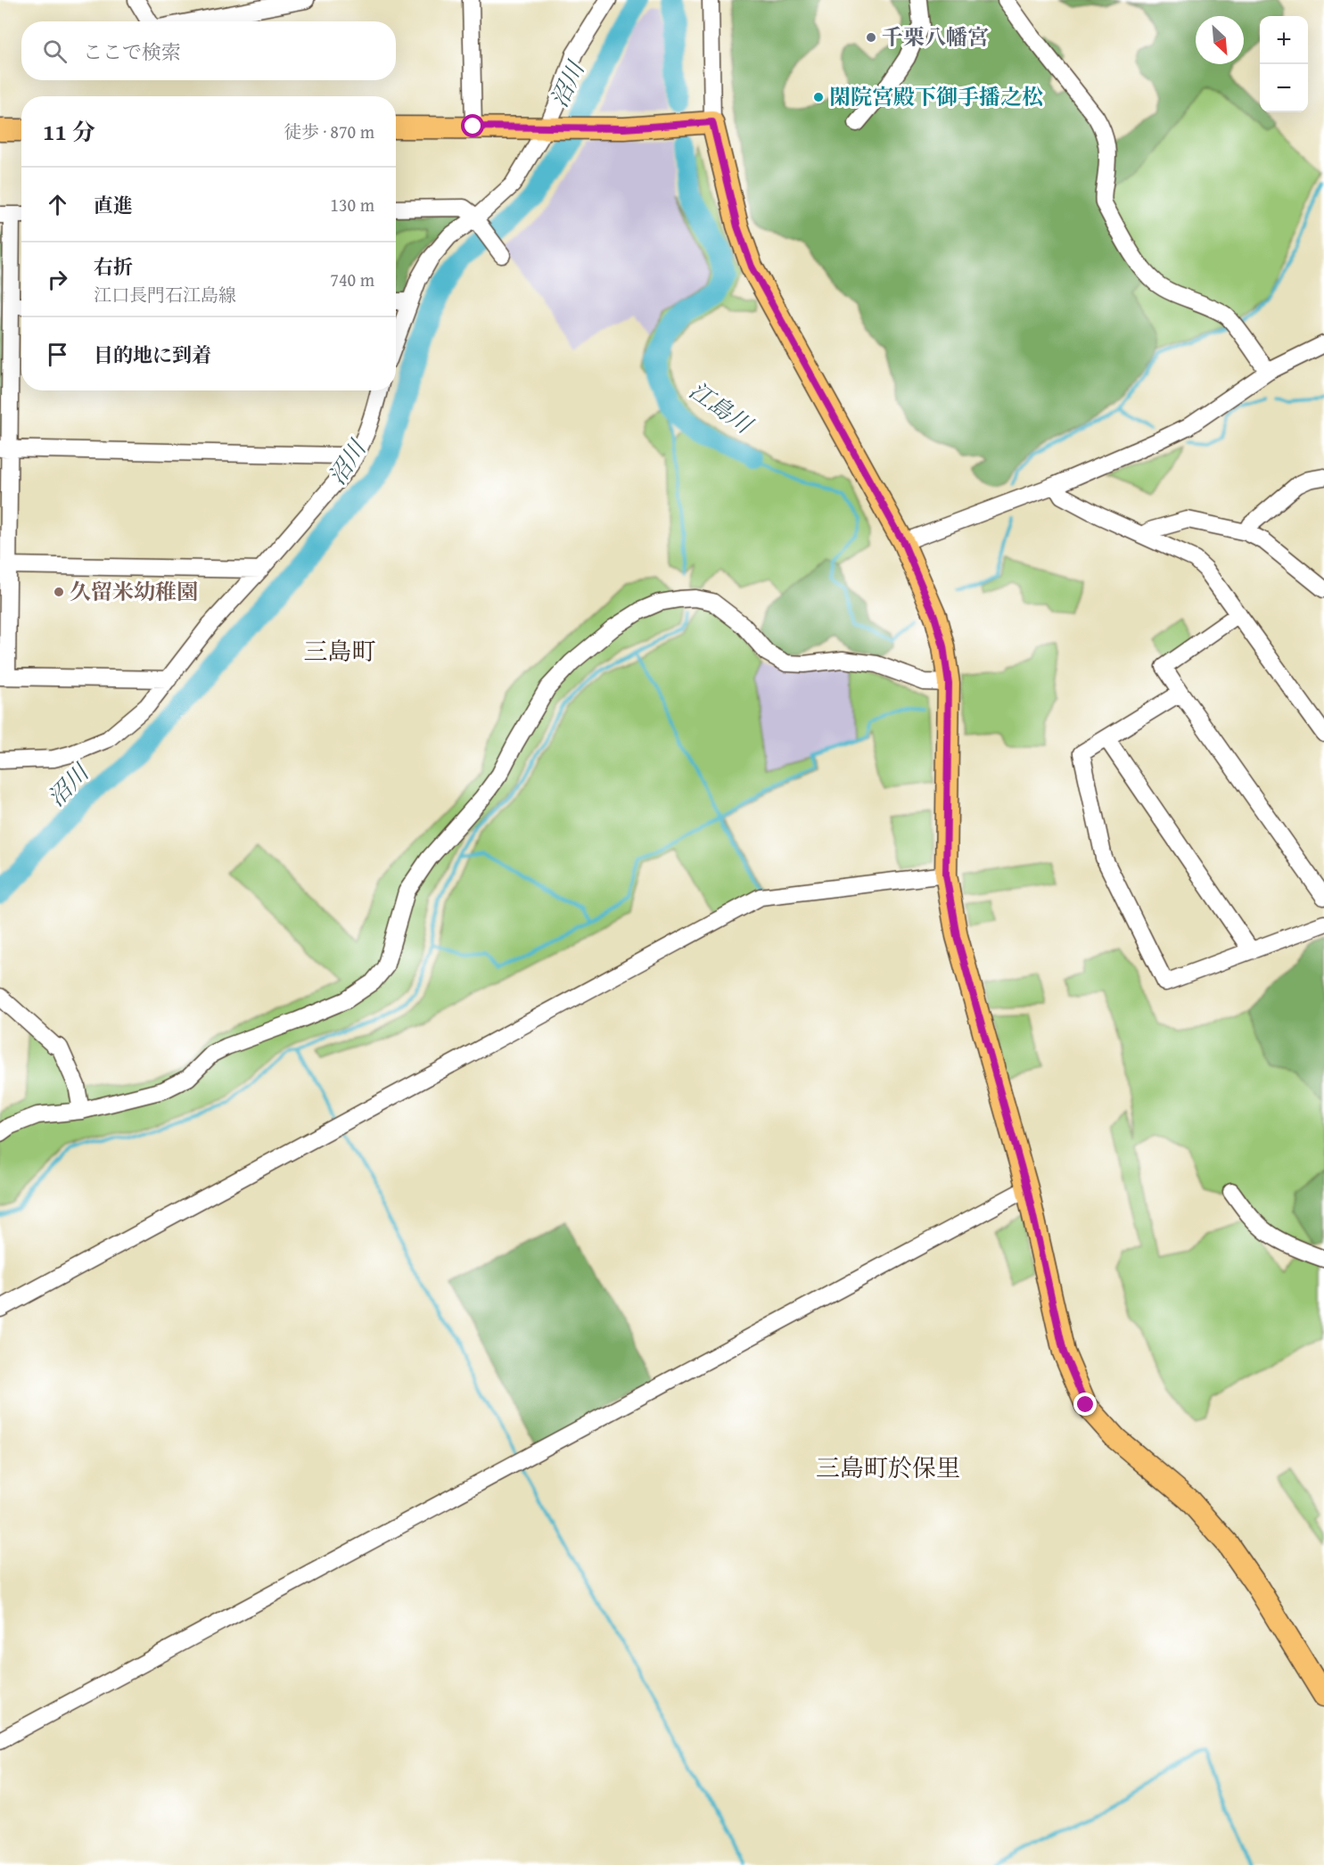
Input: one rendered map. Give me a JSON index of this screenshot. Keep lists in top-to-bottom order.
{
  "districts": ["三島町", "三島町於保里"],
  "water": ["沼川", "江島川"],
  "places": ["千栗八幡宮", "閑院宮殿下御手播之松", "久留米幼稚園"],
  "north": "bottom right",
  "page": {
    "map_buttons": ["+", "−"],
    "search": "ここで検索",
    "heading": ["11 分", "徒歩 · 870 m"],
    "list": [
      ["直進", "130 m"],
      ["右折", "江口長門石江島線", "740 m"],
      "目的地に到着"
    ]
  }
}
